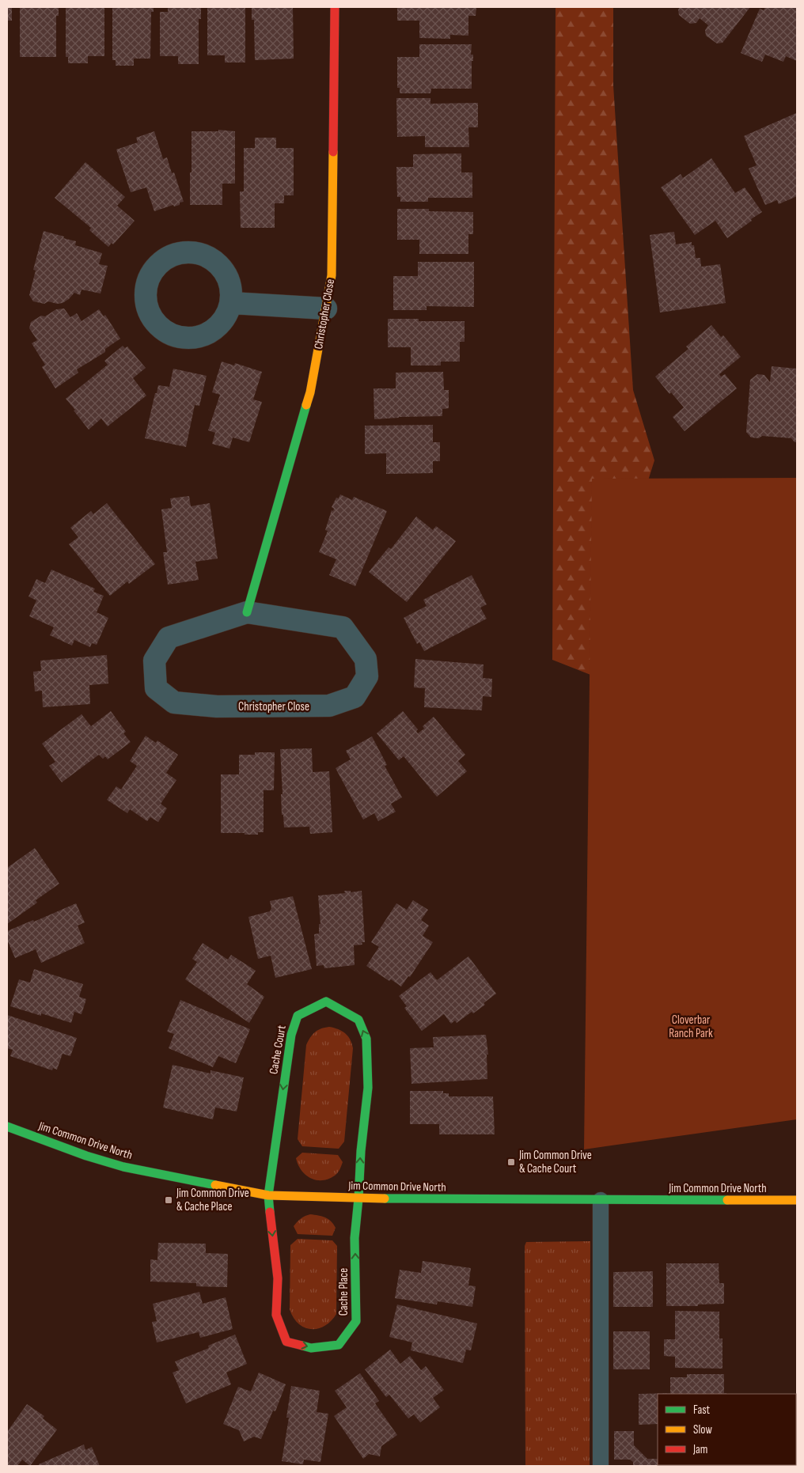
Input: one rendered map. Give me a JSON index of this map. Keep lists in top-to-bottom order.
{
  "streets": {
    "street": [
      "Christopher Close",
      "Cache Court",
      "Jim Common Drive North",
      "Cache Place"
    ]
  },
  "crossings": [
    ["Cache Court", "Jim Common Drive North"],
    ["Cache Court", "Cache Place"],
    ["Jim Common Drive North", "Cache Place"]
  ],
  "parks": ["Cloverbar Ranch Park"],
  "places": {
    "transit": ["Jim Common Drive & Cache Court", "Jim Common Drive & Cache Place"]
  },
  "legend": ["Fast", "Slow", "Jam"]
}
